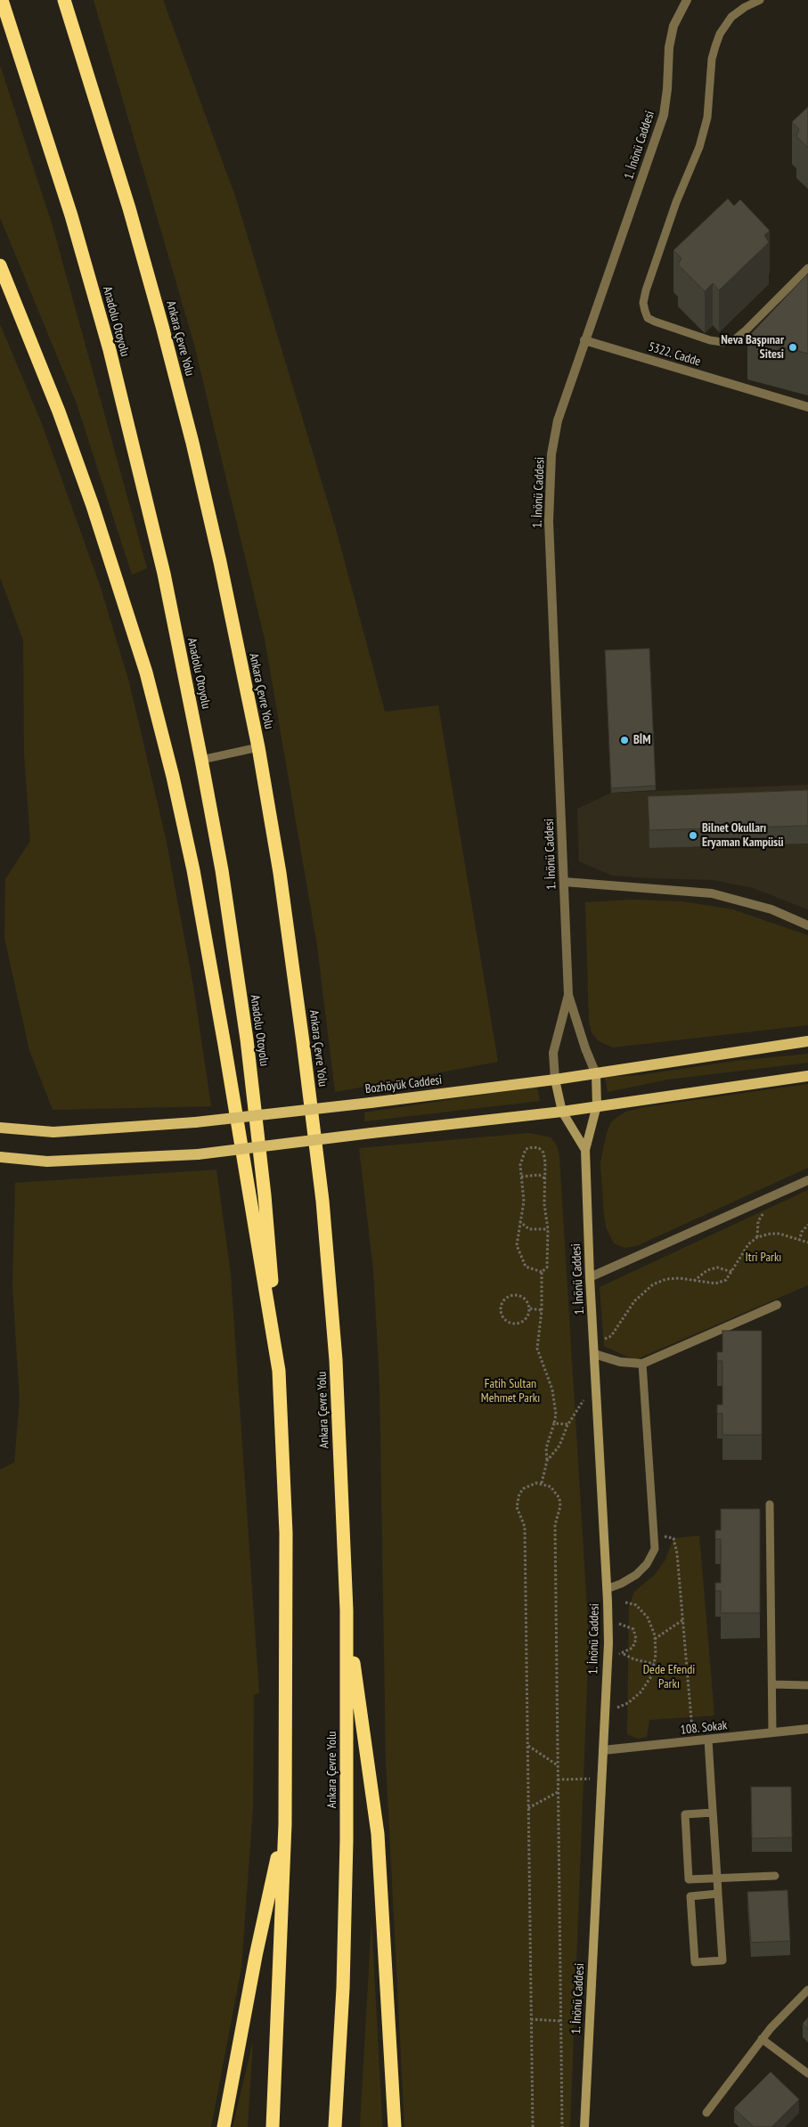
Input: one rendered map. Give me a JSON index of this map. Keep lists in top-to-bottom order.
{
  "streets": {
    "highway": ["Anadolu Otoyolu", "Ankara Çevre Yolu"],
    "main road": ["Bozhöyük Caddesi"],
    "street": ["1. İnönü Caddesi", "5322. Cadde", "108. Sokak"]
  },
  "crossings": [
    ["1. İnönü Caddesi", "5322. Cadde"],
    ["1. İnönü Caddesi", "Bozhöyük Caddesi"],
    ["1. İnönü Caddesi", "108. Sokak"]
  ],
  "parks": ["Itri Parkı", "Fatih Sultan Mehmet Parkı", "Dede Efendi Parkı"],
  "places": ["Neva Başpınar Sitesi", "BİM", "Bilnet Okulları Eryaman Kampüsü"]
}
